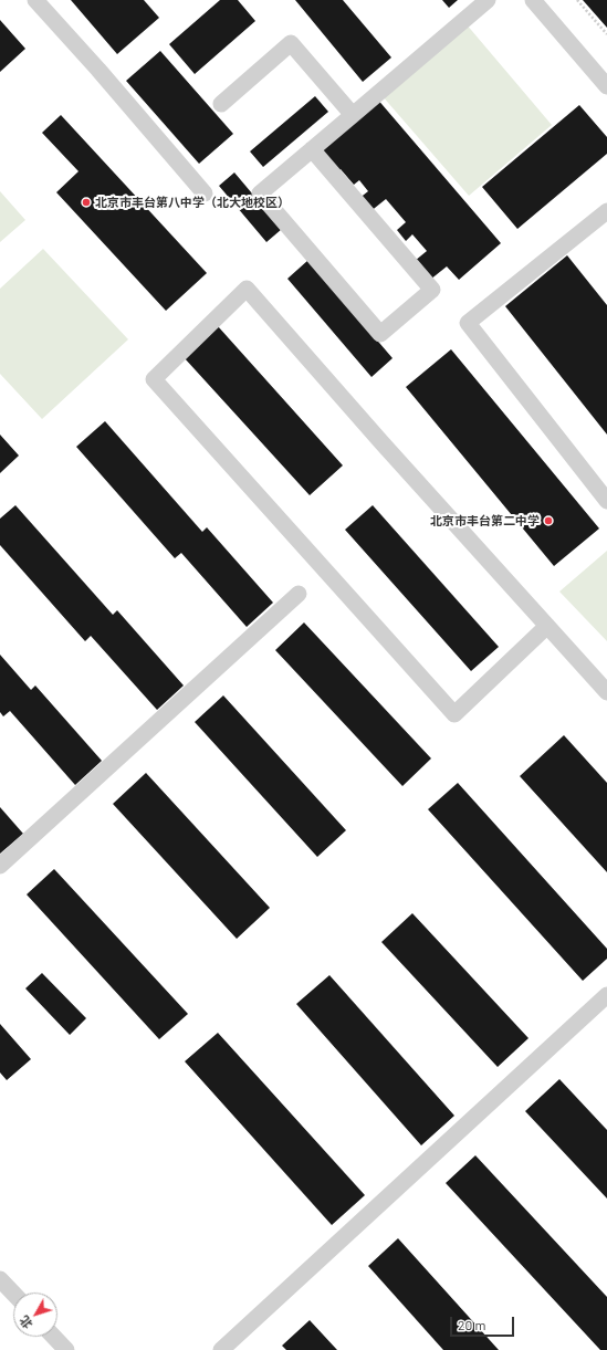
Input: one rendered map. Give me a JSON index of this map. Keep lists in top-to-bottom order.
{
  "places": ["北京市丰台第八中学（北大地校区）", "北京市丰台第二中学"],
  "scale_bar": "20 m",
  "north": "bottom left"
}
